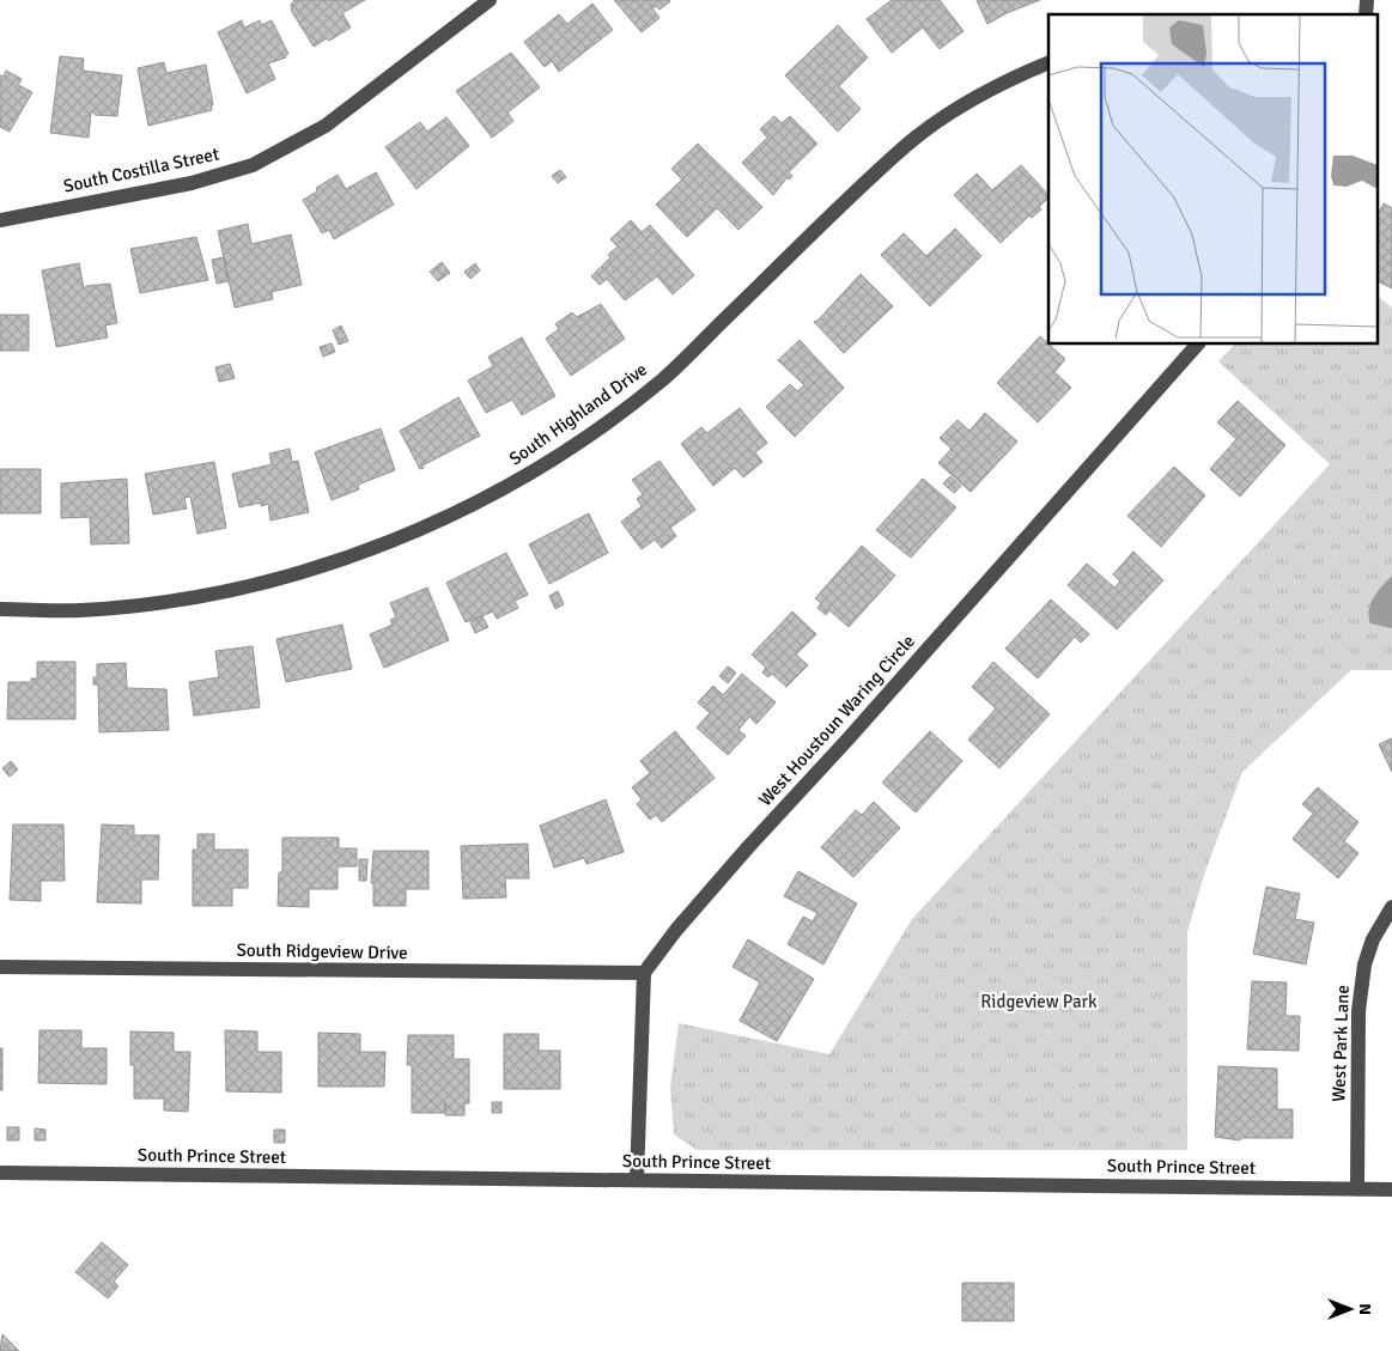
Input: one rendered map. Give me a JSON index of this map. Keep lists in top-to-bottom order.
{
  "streets": {
    "street": [
      "South Costilla Street",
      "South Highland Drive",
      "West Houstoun Waring Circle",
      "South Ridgeview Drive",
      "West Park Lane",
      "South Prince Street"
    ]
  },
  "crossings": [
    ["West Houstoun Waring Circle", "South Ridgeview Drive"],
    ["West Park Lane", "South Prince Street"]
  ],
  "parks": ["Ridgeview Park"],
  "north": "right"
}
